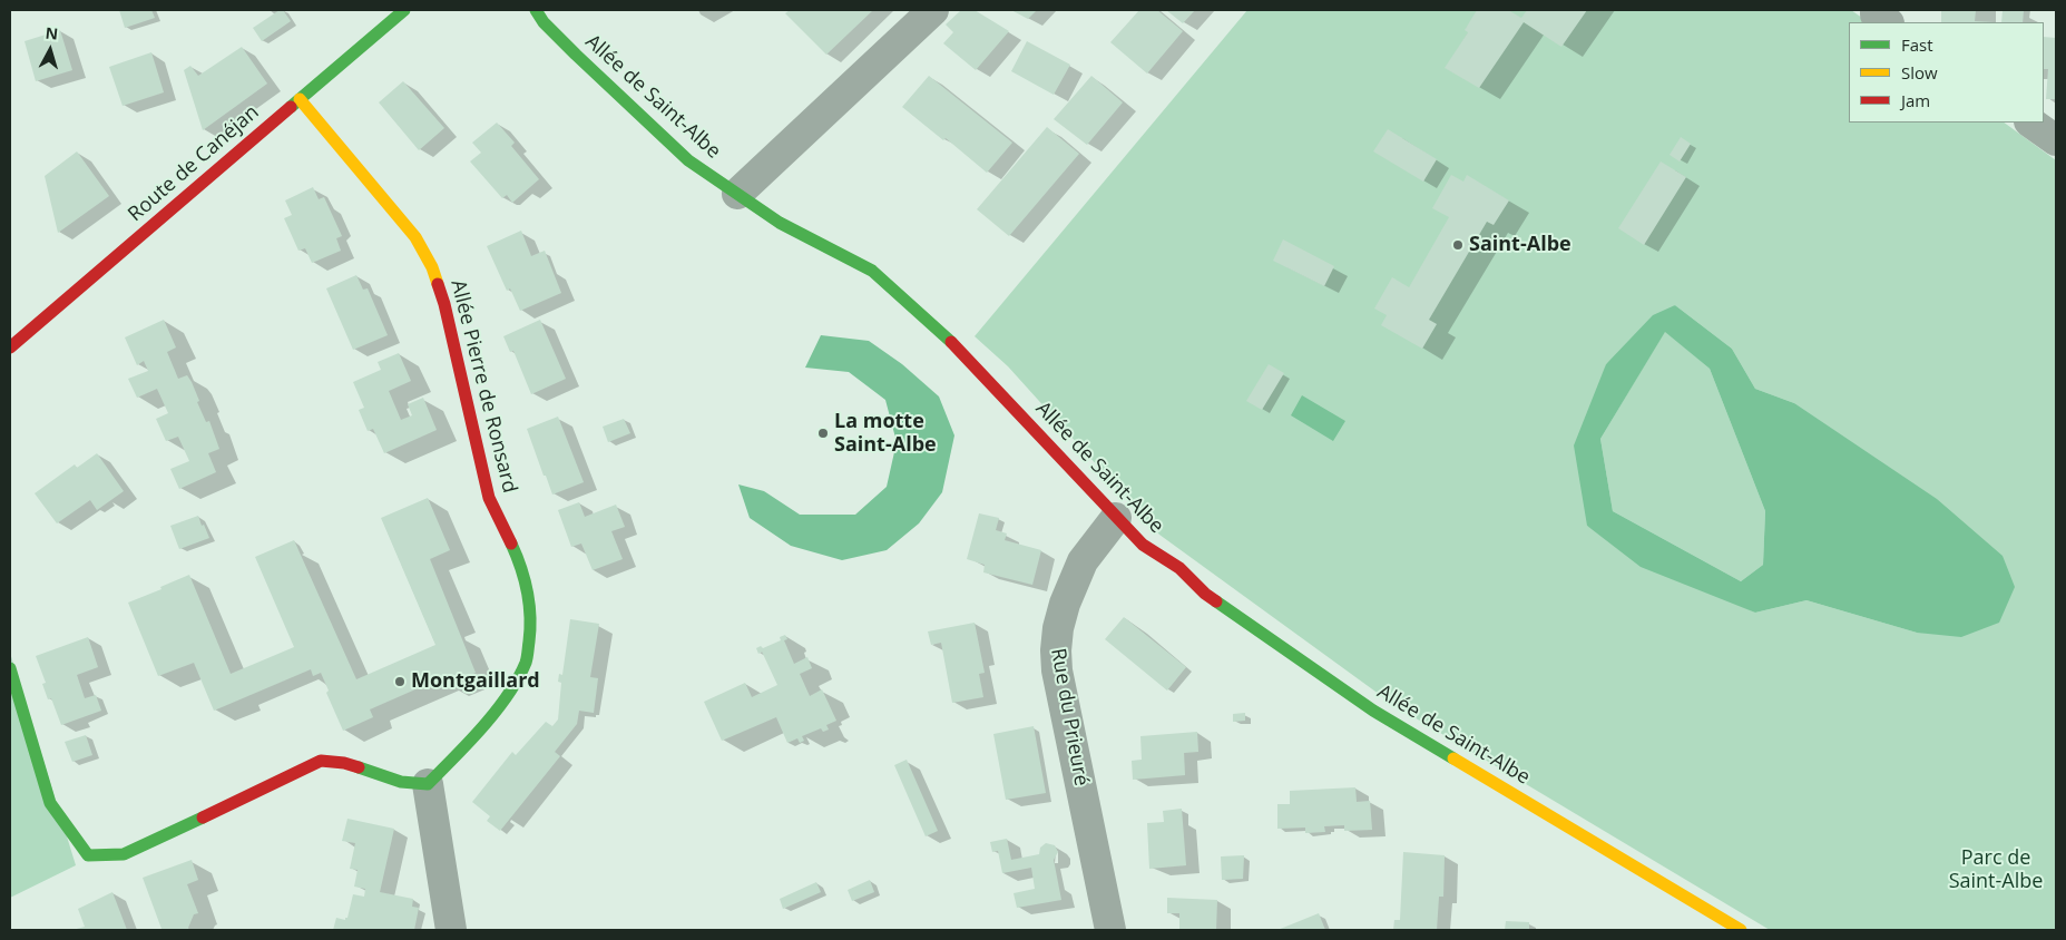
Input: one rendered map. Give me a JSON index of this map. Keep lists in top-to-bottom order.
{
  "streets": {
    "street": [
      "Allée de Saint-Albe",
      "Route de Canéjan",
      "Allée Pierre de Ronsard",
      "Rue du Prieuré"
    ]
  },
  "crossings": [
    ["Allée de Saint-Albe", "Rue du Prieuré"],
    ["Route de Canéjan", "Allée Pierre de Ronsard"]
  ],
  "parks": ["Parc de Saint-Albe"],
  "places": ["Saint-Albe", "La motte Saint-Albe", "Montgaillard"],
  "legend": ["Fast", "Slow", "Jam"],
  "north": "top"
}
